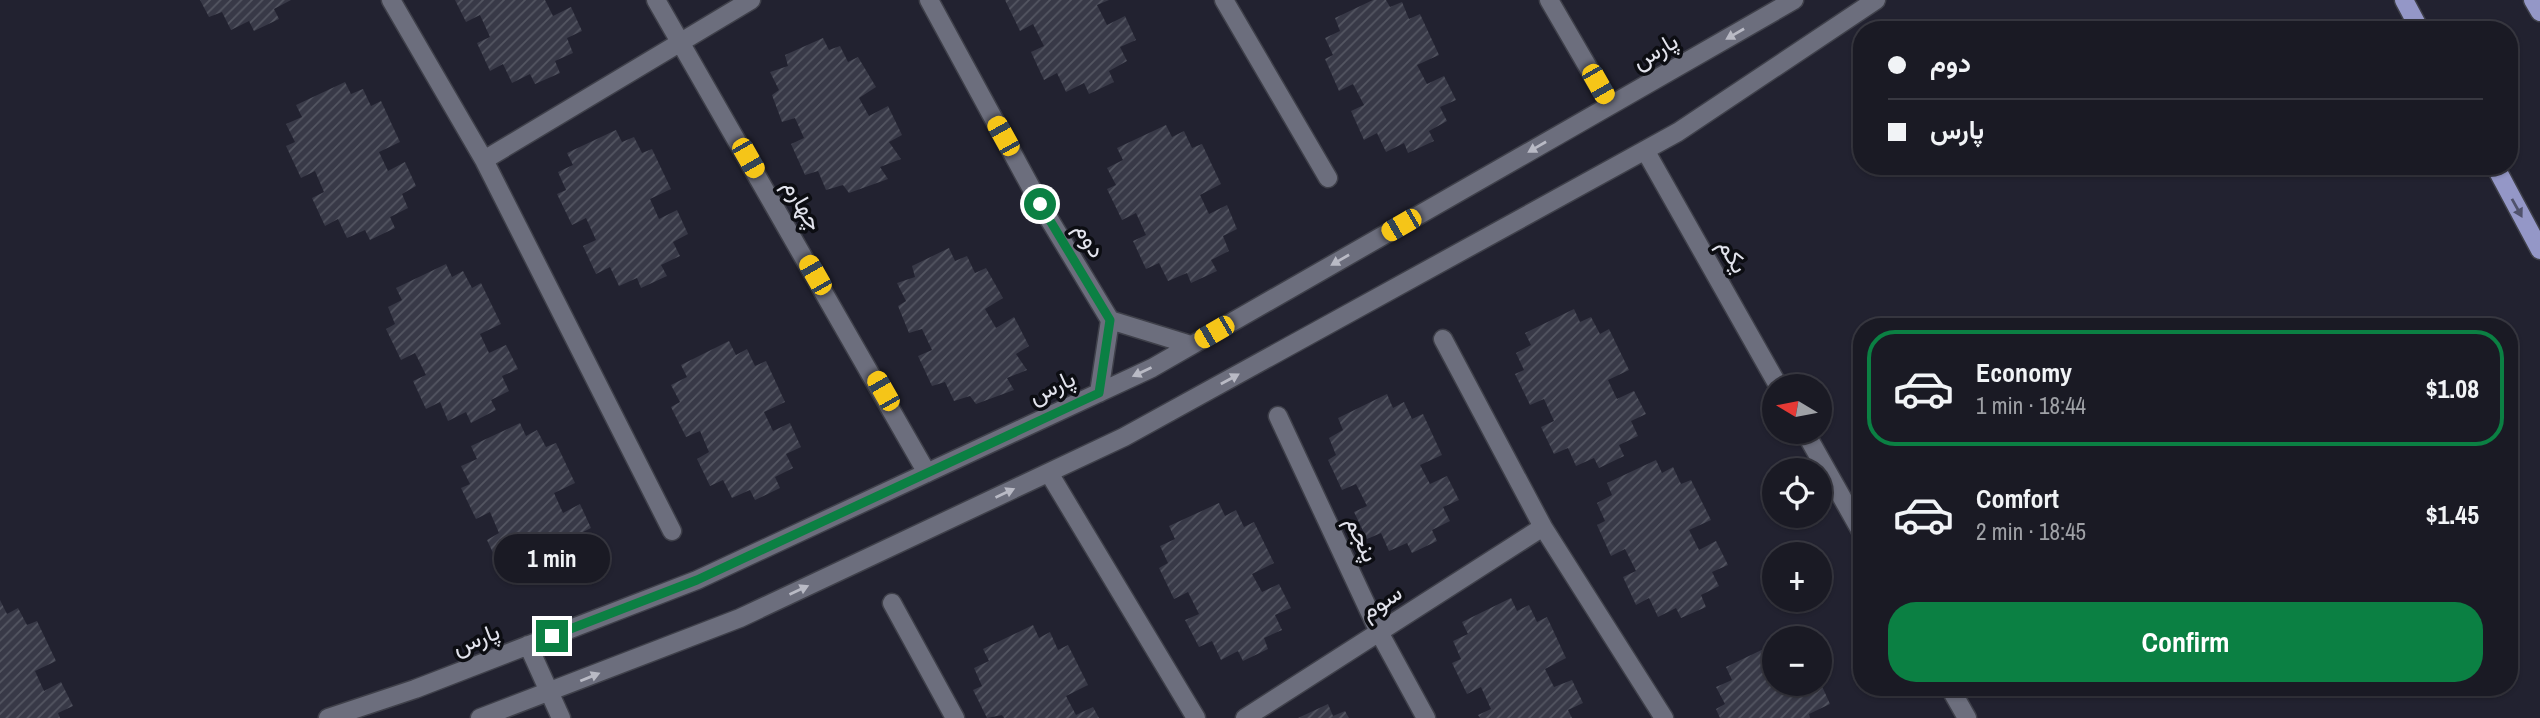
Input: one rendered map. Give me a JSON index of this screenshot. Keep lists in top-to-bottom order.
{
  "streets": {
    "street": [
      "پارس",
      "چهارم",
      "دوم",
      "یکم",
      "پنجم",
      "سوم"
    ]
  },
  "crossings": [
    ["پارس", "چهارم"],
    ["پنجم", "سوم"]
  ],
  "north": "left",
  "page": {
    "banner": ["دوم", "پارس"],
    "list": [
      {
        "name": "Economy",
        "note": "1 min · 18:44",
        "value": "$1.08"
      },
      {
        "name": "Comfort",
        "note": "2 min · 18:45",
        "value": "$1.45"
      }
    ],
    "map_buttons": ["+", "−"],
    "bubble": "1 min",
    "buttons": "Confirm"
  }
}
